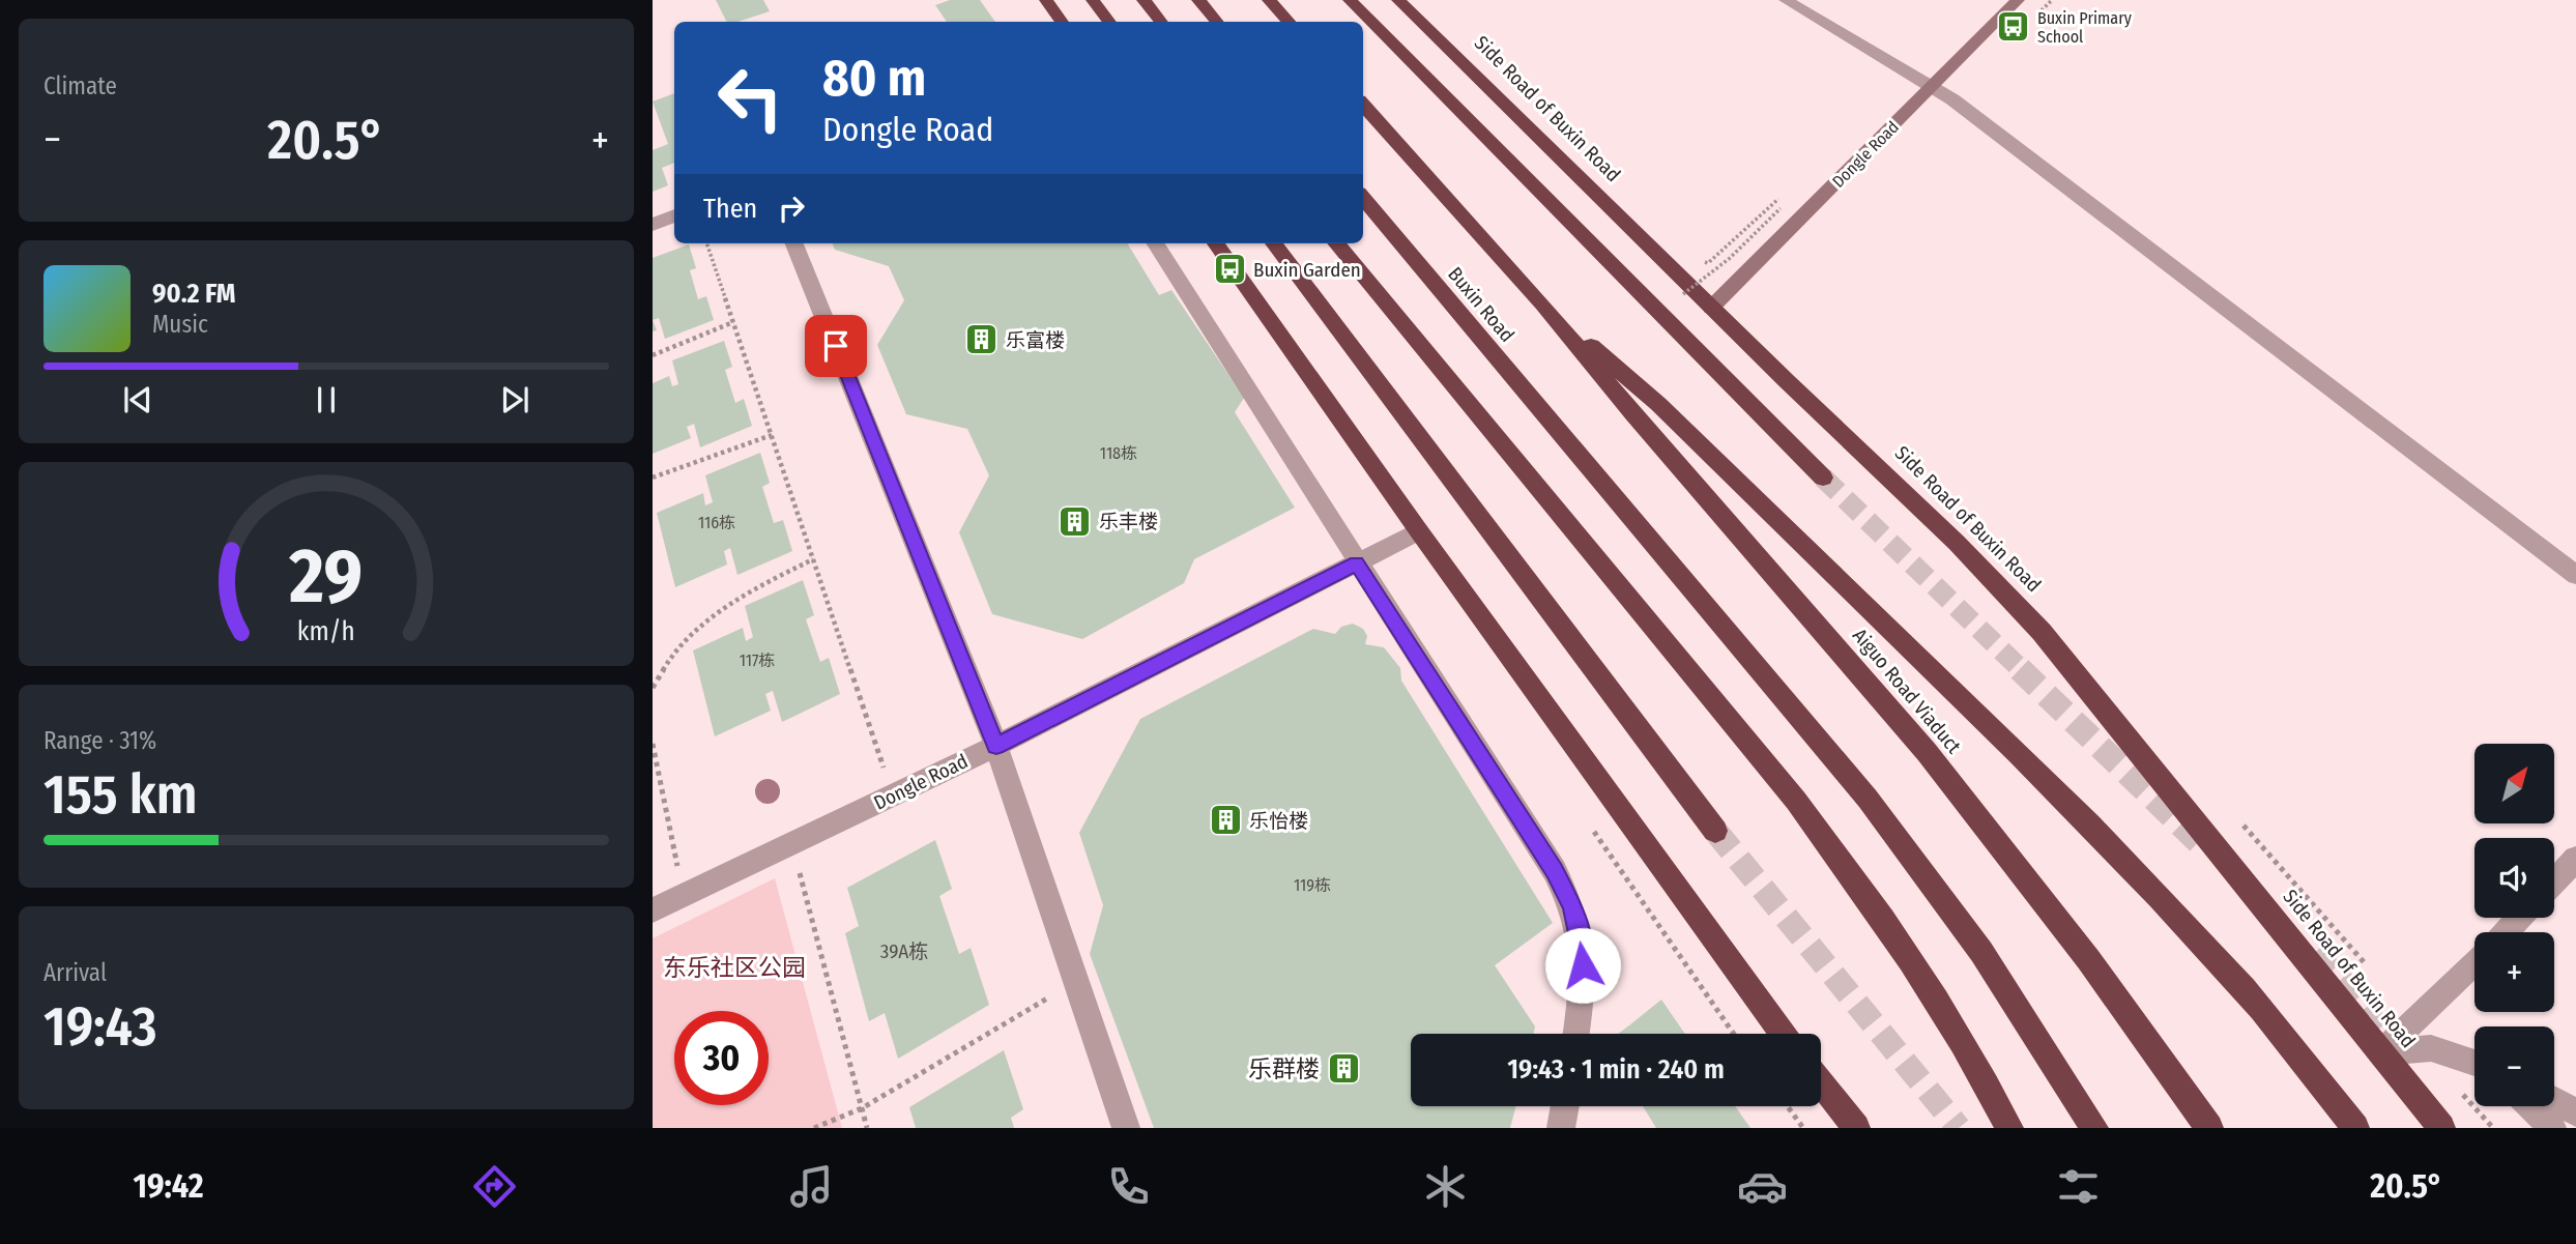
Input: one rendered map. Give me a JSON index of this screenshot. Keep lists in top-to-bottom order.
{
  "streets": {
    "highway": ["Side Road of Buxin Road", "Buxin Road", "Aiguo Road Viaduct"],
    "street": ["Dongle Road"]
  },
  "crossings": [
    ["Side Road of Buxin Road", "Dongle Road"]
  ],
  "parks": ["东乐社区公园"],
  "places": {
    "bus stop": ["Buxin Primary School", "Buxin Garden"],
    "building": [
      "乐富楼",
      "乐丰楼",
      "乐怡楼",
      "乐群楼"
    ]
  },
  "house_numbers": [
    "118栋",
    "116栋",
    "117栋",
    "119栋",
    "39A栋"
  ],
  "north": "top right",
  "page": {
    "tile": [
      "Climate",
      ["Range · 31%", "155 km"],
      ["Arrival", "19:43"]
    ],
    "turn": ["80 m", "Dongle Road"],
    "heat": ["−", "20.5°", "+"],
    "then": "Then",
    "song": ["90.2 FM", "Music"],
    "map_buttons": ["+", "−"],
    "limit": "30",
    "trip": "19:43 · 1 min · 240 m",
    "tabs": ["19:42", "20.5°"],
    "gauge": ["29", "km/h"]
  }
}
